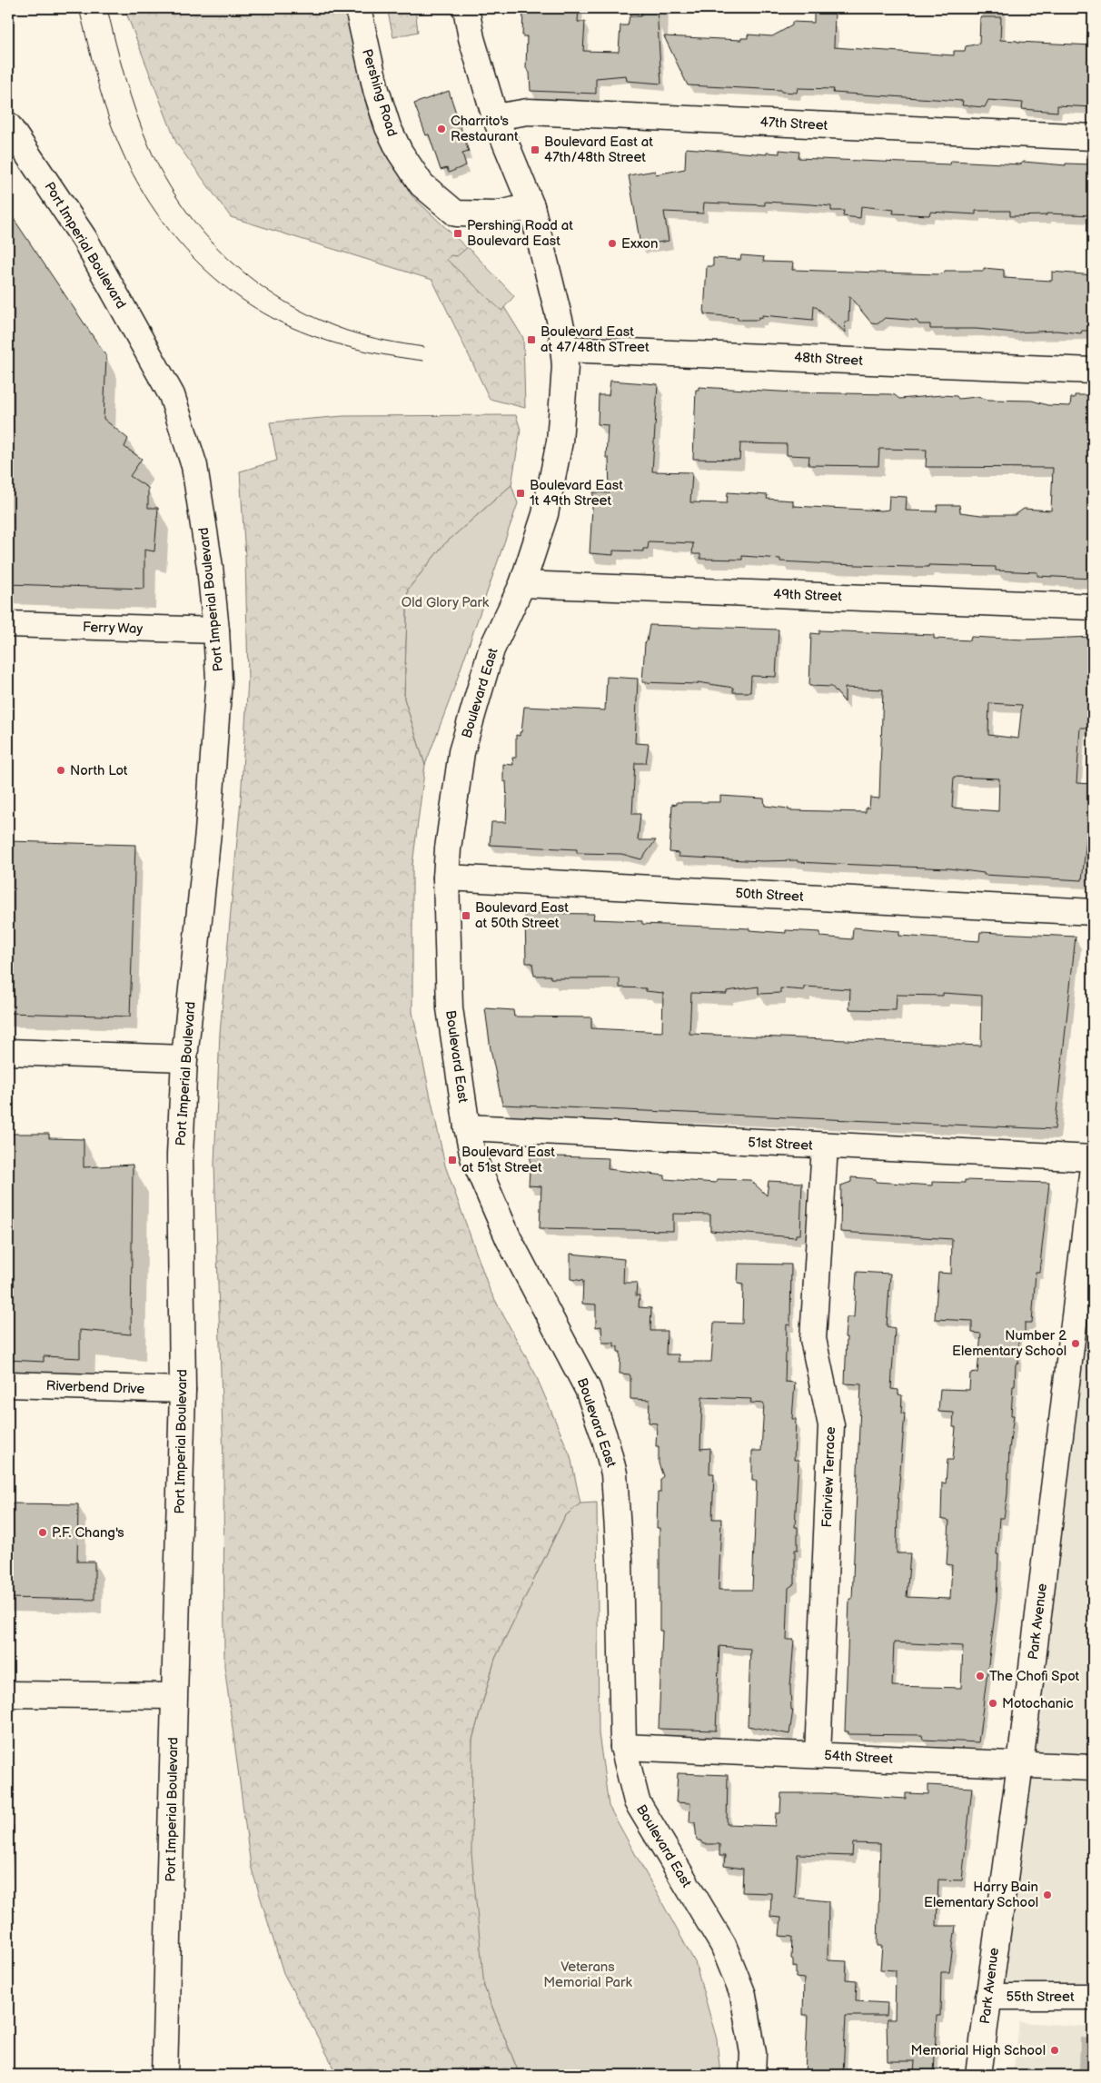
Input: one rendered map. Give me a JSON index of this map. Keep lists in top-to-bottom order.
{
  "streets": {
    "street": [
      "Pershing Road",
      "47th Street",
      "Port Imperial Boulevard",
      "48th Street",
      "49th Street",
      "Ferry Way",
      "Boulevard East",
      "50th Street",
      "51st Street",
      "Riverbend Drive",
      "Fairview Terrace",
      "Park Avenue",
      "54th Street",
      "55th Street"
    ]
  },
  "crossings": [
    ["Pershing Road", "Boulevard East"],
    ["47th Street", "Boulevard East"],
    ["Port Imperial Boulevard", "Ferry Way"],
    ["Port Imperial Boulevard", "Riverbend Drive"],
    ["48th Street", "Boulevard East"],
    ["49th Street", "Boulevard East"],
    ["Boulevard East", "50th Street"],
    ["Boulevard East", "51st Street"],
    ["Boulevard East", "54th Street"],
    ["51st Street", "Fairview Terrace"],
    ["Fairview Terrace", "54th Street"],
    ["Park Avenue", "54th Street"],
    ["Park Avenue", "55th Street"]
  ],
  "parks": ["Old Glory Park", "Veterans Memorial Park"],
  "places": {
    "other": [
      "Charrito's Restaurant",
      "Exxon",
      "North Lot",
      "Number 2 Elementary School",
      "P.F. Chang's",
      "The Chofi Spot",
      "Motochanic",
      "Harry Bain Elementary School",
      "Memorial High School"
    ],
    "transit": [
      "Boulevard East at 47th/48th Street",
      "Pershing Road at Boulevard East",
      "Boulevard East at 47/48th STreet",
      "Boulevard East 1t 49th Street",
      "Boulevard East at 50th Street",
      "Boulevard East at 51st Street"
    ]
  }
}
